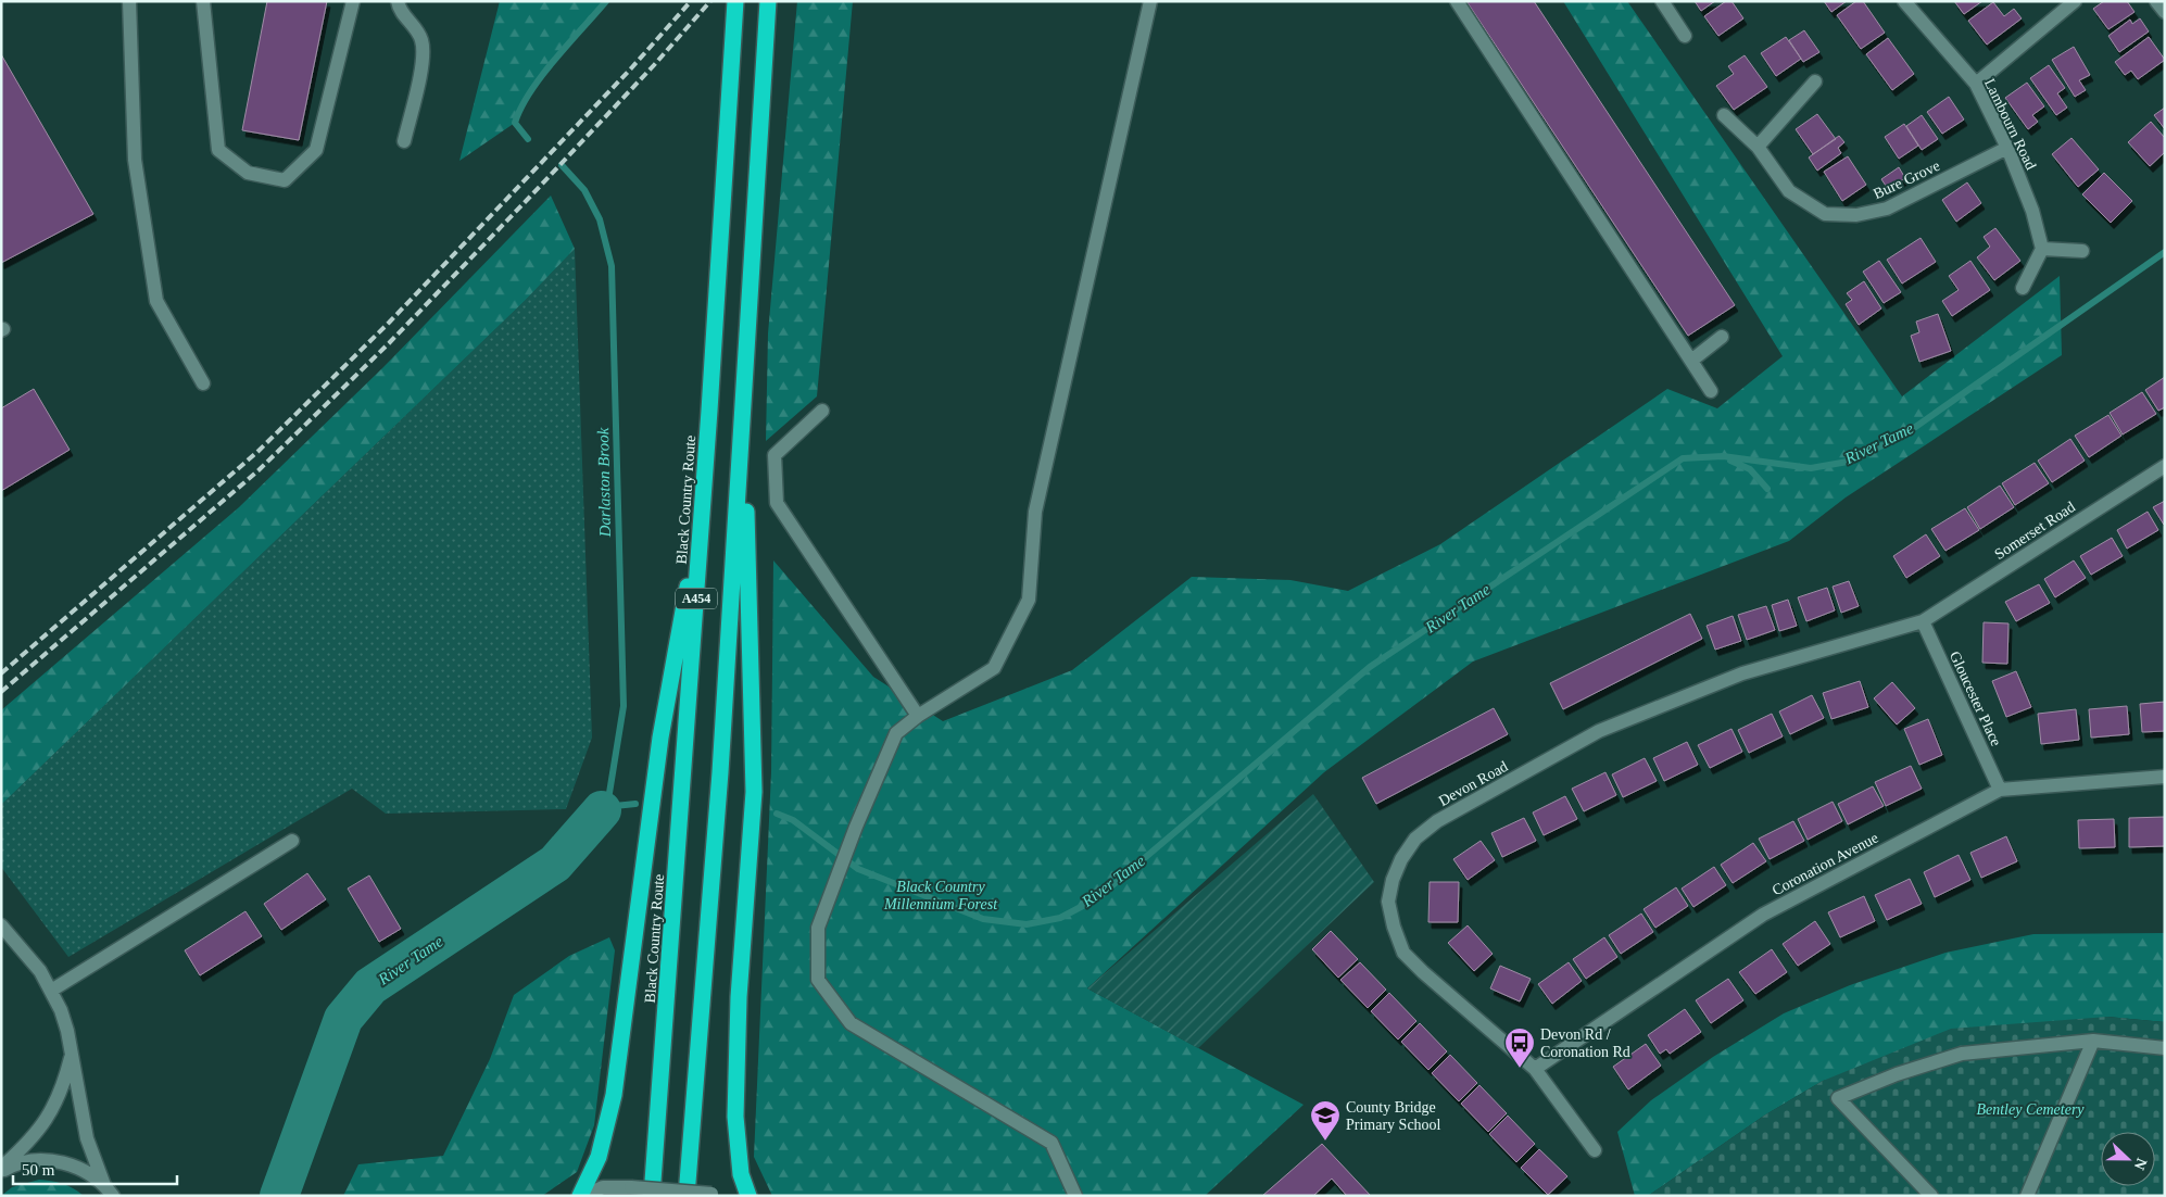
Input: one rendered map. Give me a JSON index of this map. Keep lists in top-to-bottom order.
{
  "streets": {
    "highway": ["Black Country Route", "A454"],
    "street": [
      "Lambourn Road",
      "Bure Grove",
      "Somerset Road",
      "Gloucester Place",
      "Devon Road",
      "Coronation Avenue"
    ]
  },
  "crossings": [
    ["Lambourn Road", "Bure Grove"],
    ["Somerset Road", "Gloucester Place"],
    ["Somerset Road", "Devon Road"],
    ["Gloucester Place", "Devon Road"],
    ["Gloucester Place", "Coronation Avenue"],
    ["Devon Road", "Coronation Avenue"]
  ],
  "water": ["River Tame", "Darlaston Brook"],
  "parks": ["Black Country Millennium Forest", "Bentley Cemetery"],
  "places": {
    "bus stop": ["Devon Rd / Coronation Rd"],
    "school or university": ["County Bridge Primary School"]
  },
  "scale_bar": "50 m",
  "north": "right"
}
